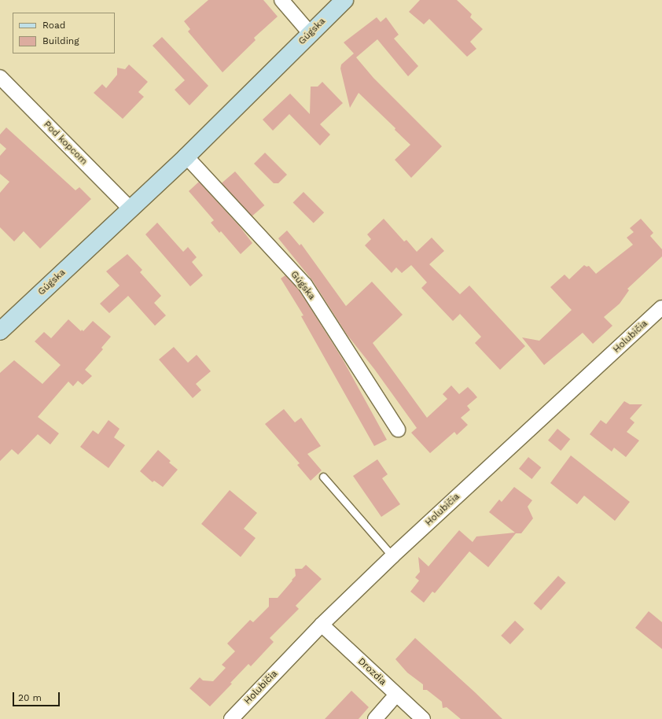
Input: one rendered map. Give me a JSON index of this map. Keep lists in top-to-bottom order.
{
  "streets": {
    "main road": ["Gúgska"],
    "street": ["Pod kopcom", "Holubičia", "Drozdia"]
  },
  "crossings": [
    ["Gúgska", "Pod kopcom"],
    ["Holubičia", "Drozdia"]
  ],
  "legend": ["Road", "Building"],
  "scale_bar": "20 m"
}
